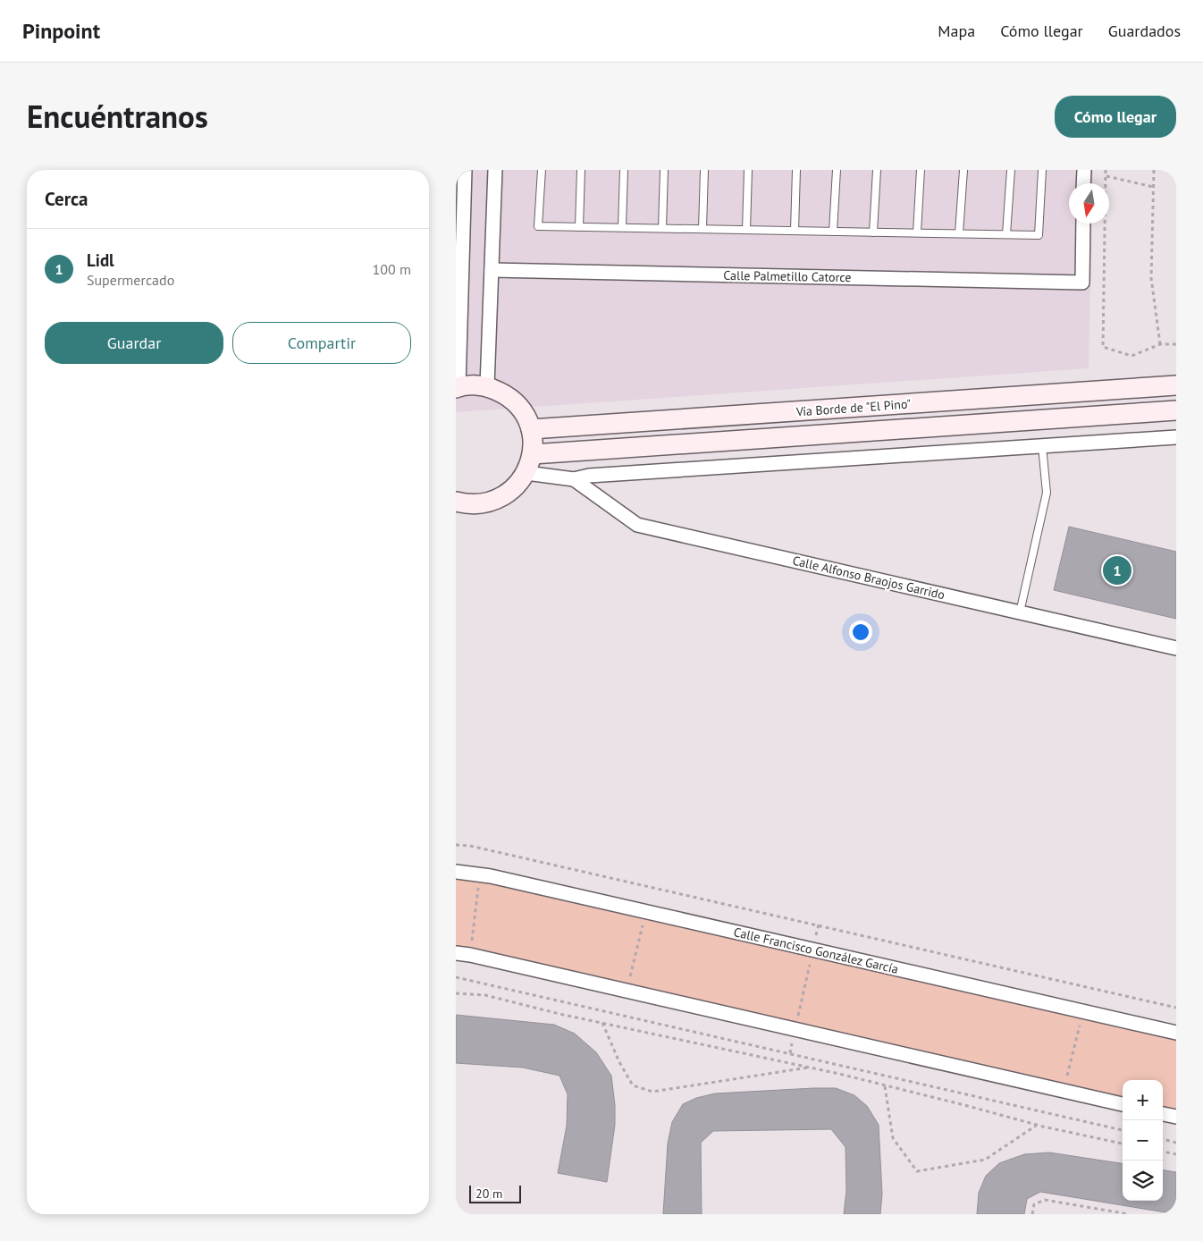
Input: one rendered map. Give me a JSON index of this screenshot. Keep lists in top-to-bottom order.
{
  "streets": {
    "main road": ["Vía Borde de \"El Pino\""],
    "street": ["Calle Palmetillo Catorce", "Calle Alfonso Braojos Garrido", "Calle Francisco González García"]
  },
  "scale_bar": "20 m",
  "north": "bottom",
  "page": {
    "header": "Pinpoint",
    "nav": ["Mapa", "Cómo llegar", "Guardados"],
    "title": "Encuéntranos",
    "buttons": [
      "Cómo llegar",
      ["Guardar", "Compartir"]
    ],
    "heading": "Cerca",
    "list": [
      {
        "mark": "1",
        "name": "Lidl",
        "note": "Supermercado",
        "value": "100 m"
      }
    ],
    "pins": "1",
    "map_buttons": ["+", "−"],
    "scale": "20 m"
  }
}
